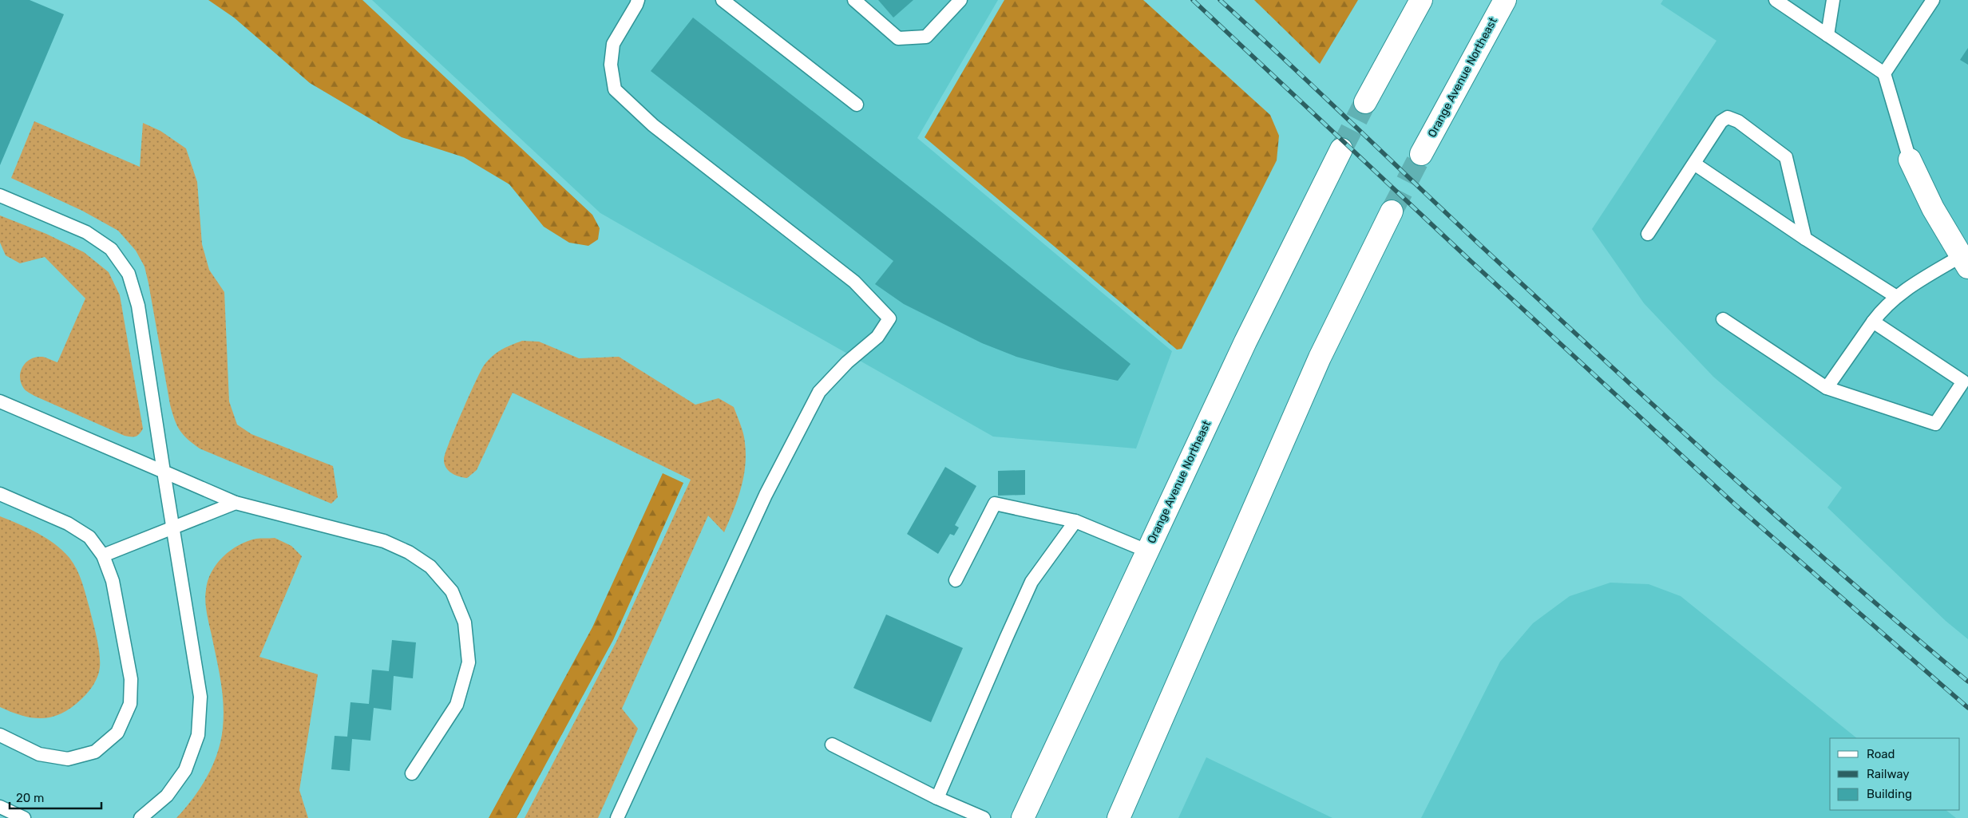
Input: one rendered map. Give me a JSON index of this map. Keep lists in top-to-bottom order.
{
  "streets": {
    "main road": ["Orange Avenue Northeast"]
  },
  "legend": ["Road", "Railway", "Building"],
  "scale_bar": "20 m"
}
